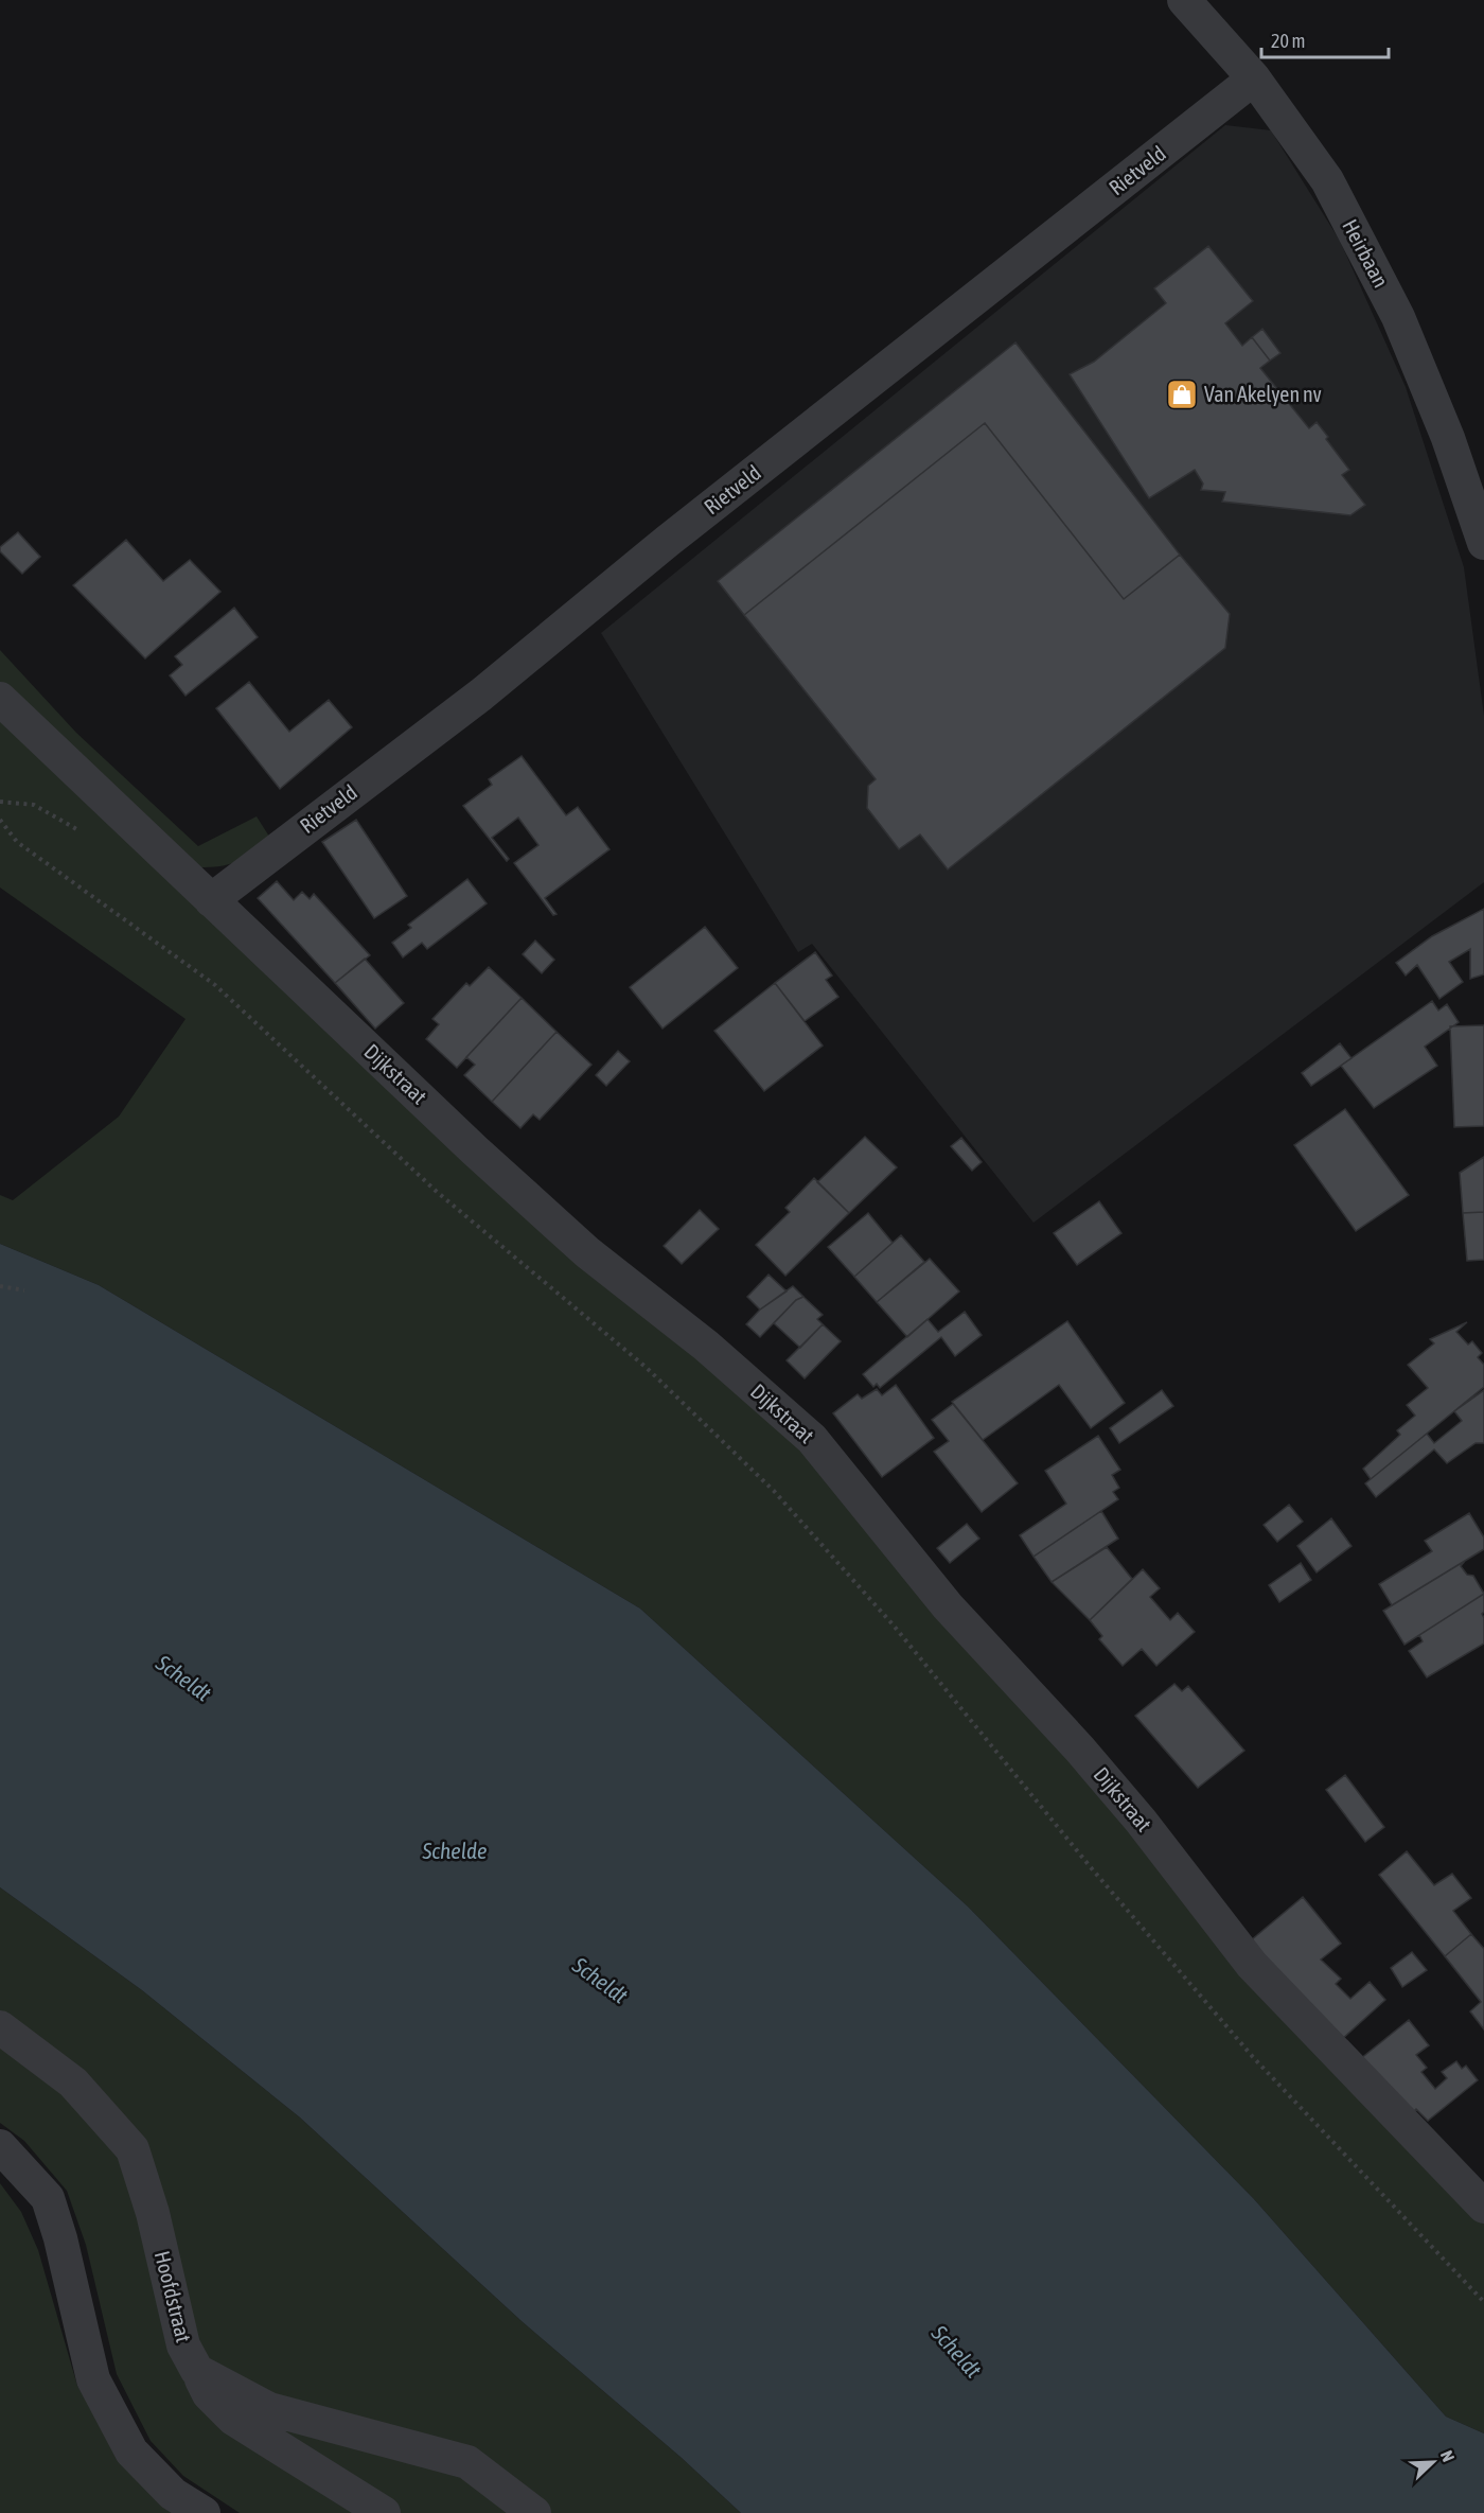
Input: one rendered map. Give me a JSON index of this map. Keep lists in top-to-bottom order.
{
  "streets": {
    "street": [
      "Rietveld",
      "Heirbaan",
      "Dijkstraat",
      "Hoofdstraat"
    ]
  },
  "crossings": [
    ["Rietveld", "Heirbaan"],
    ["Rietveld", "Dijkstraat"]
  ],
  "water": ["Scheldt", "Schelde"],
  "places": {
    "shop": ["Van Akelyen nv"]
  },
  "scale_bar": "20 m",
  "north": "top right"
}
